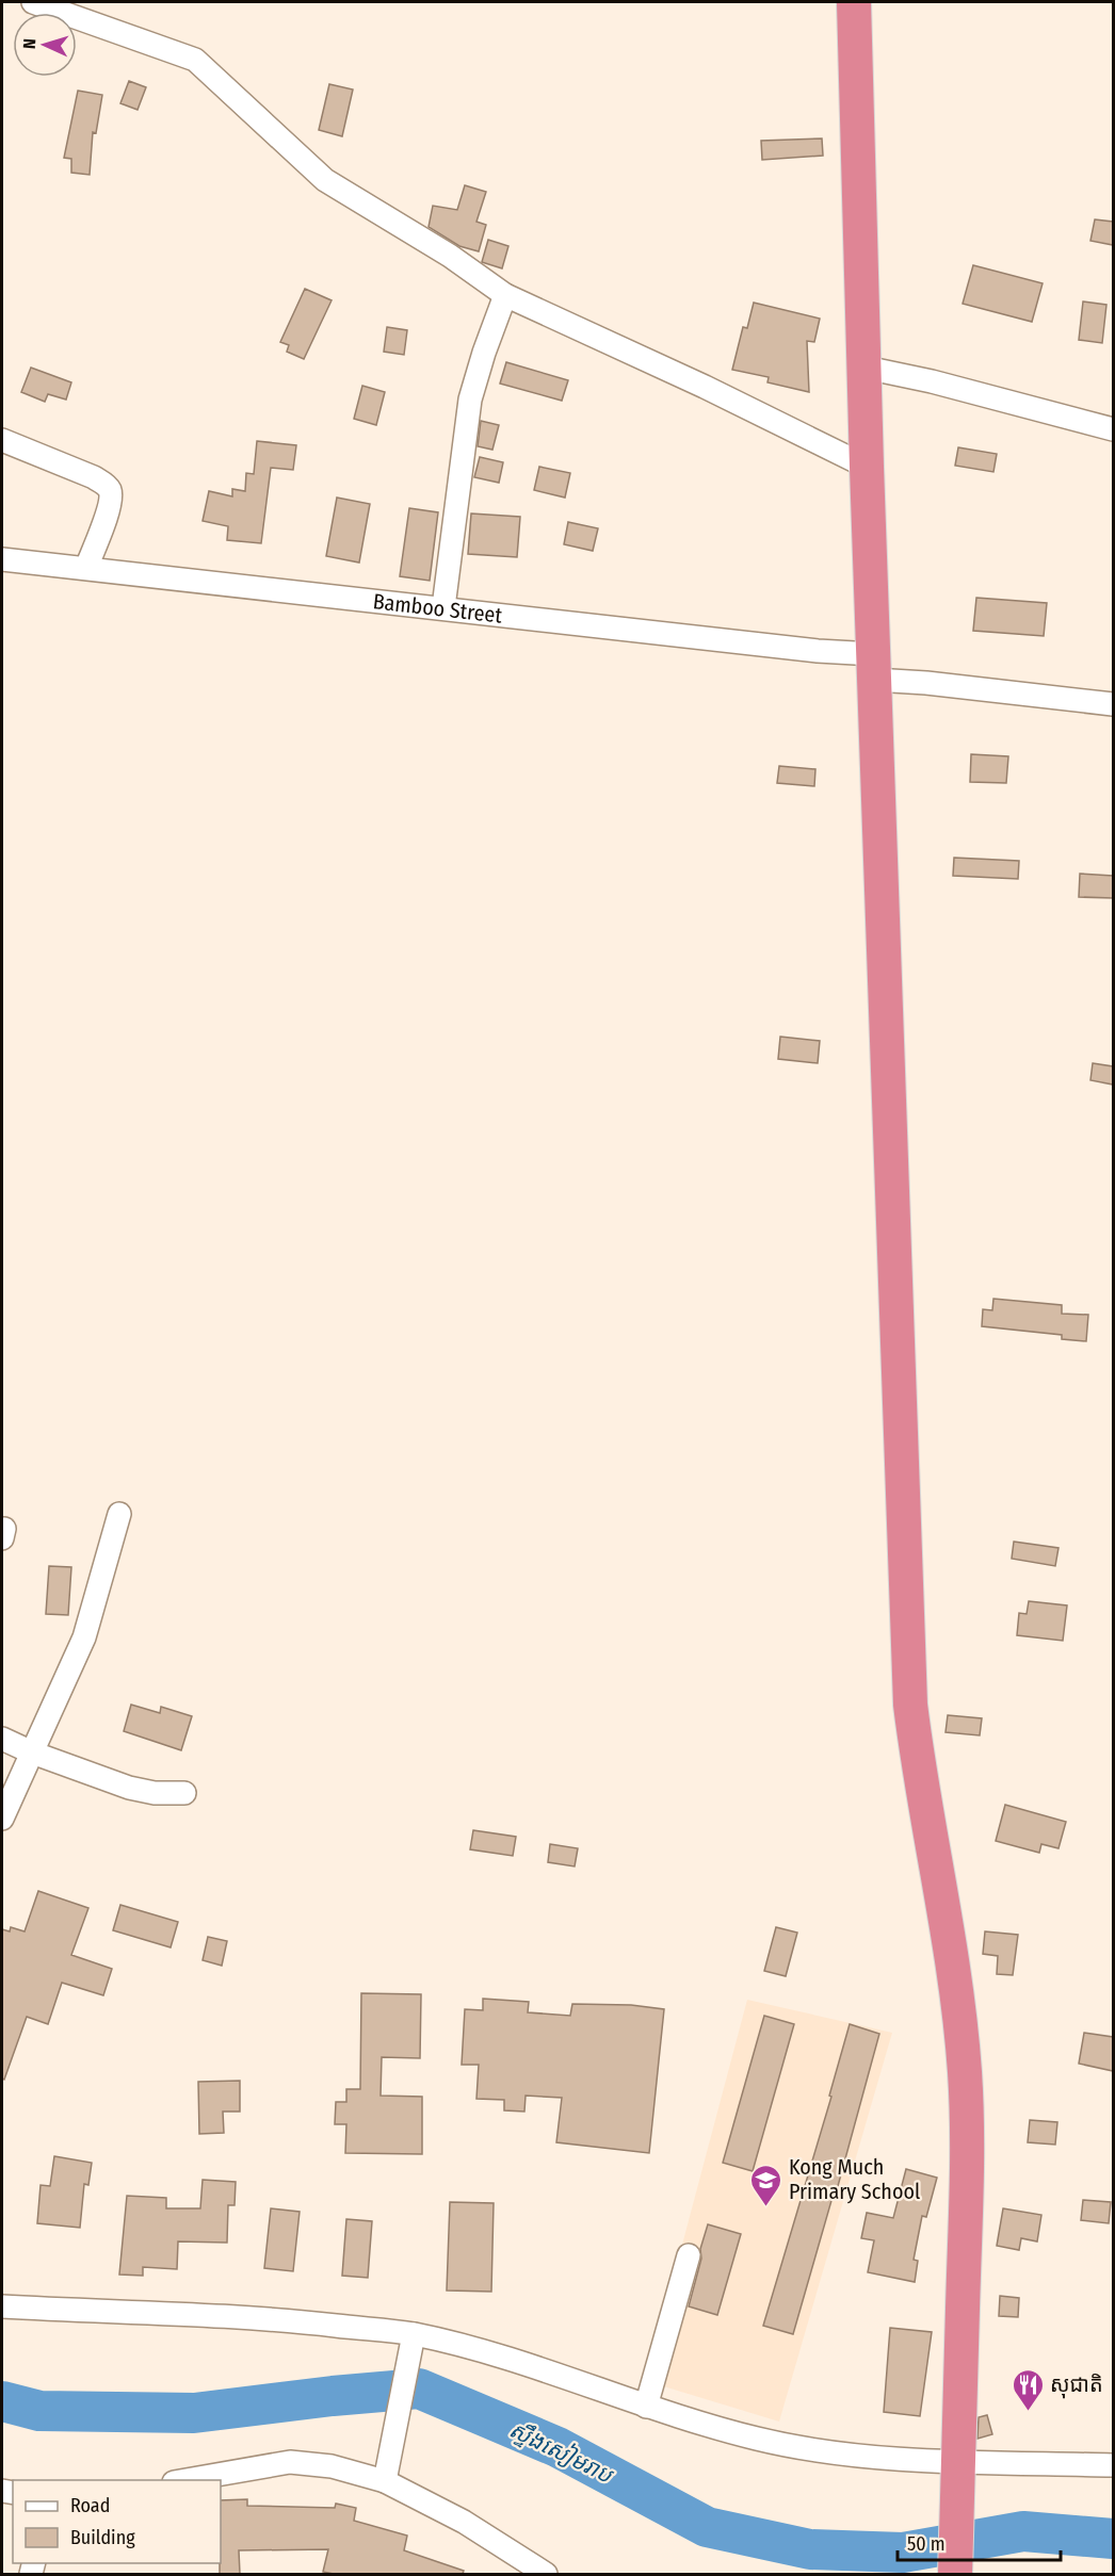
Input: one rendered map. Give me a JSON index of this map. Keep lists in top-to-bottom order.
{
  "streets": {
    "street": ["Bamboo Street"]
  },
  "water": ["ស្ទឹងសៀមរាប"],
  "places": {
    "school or university": ["Kong Much Primary School"],
    "restaurant": ["សុជាតិ"]
  },
  "legend": ["Road", "Building"],
  "scale_bar": "50 m",
  "north": "left"
}
